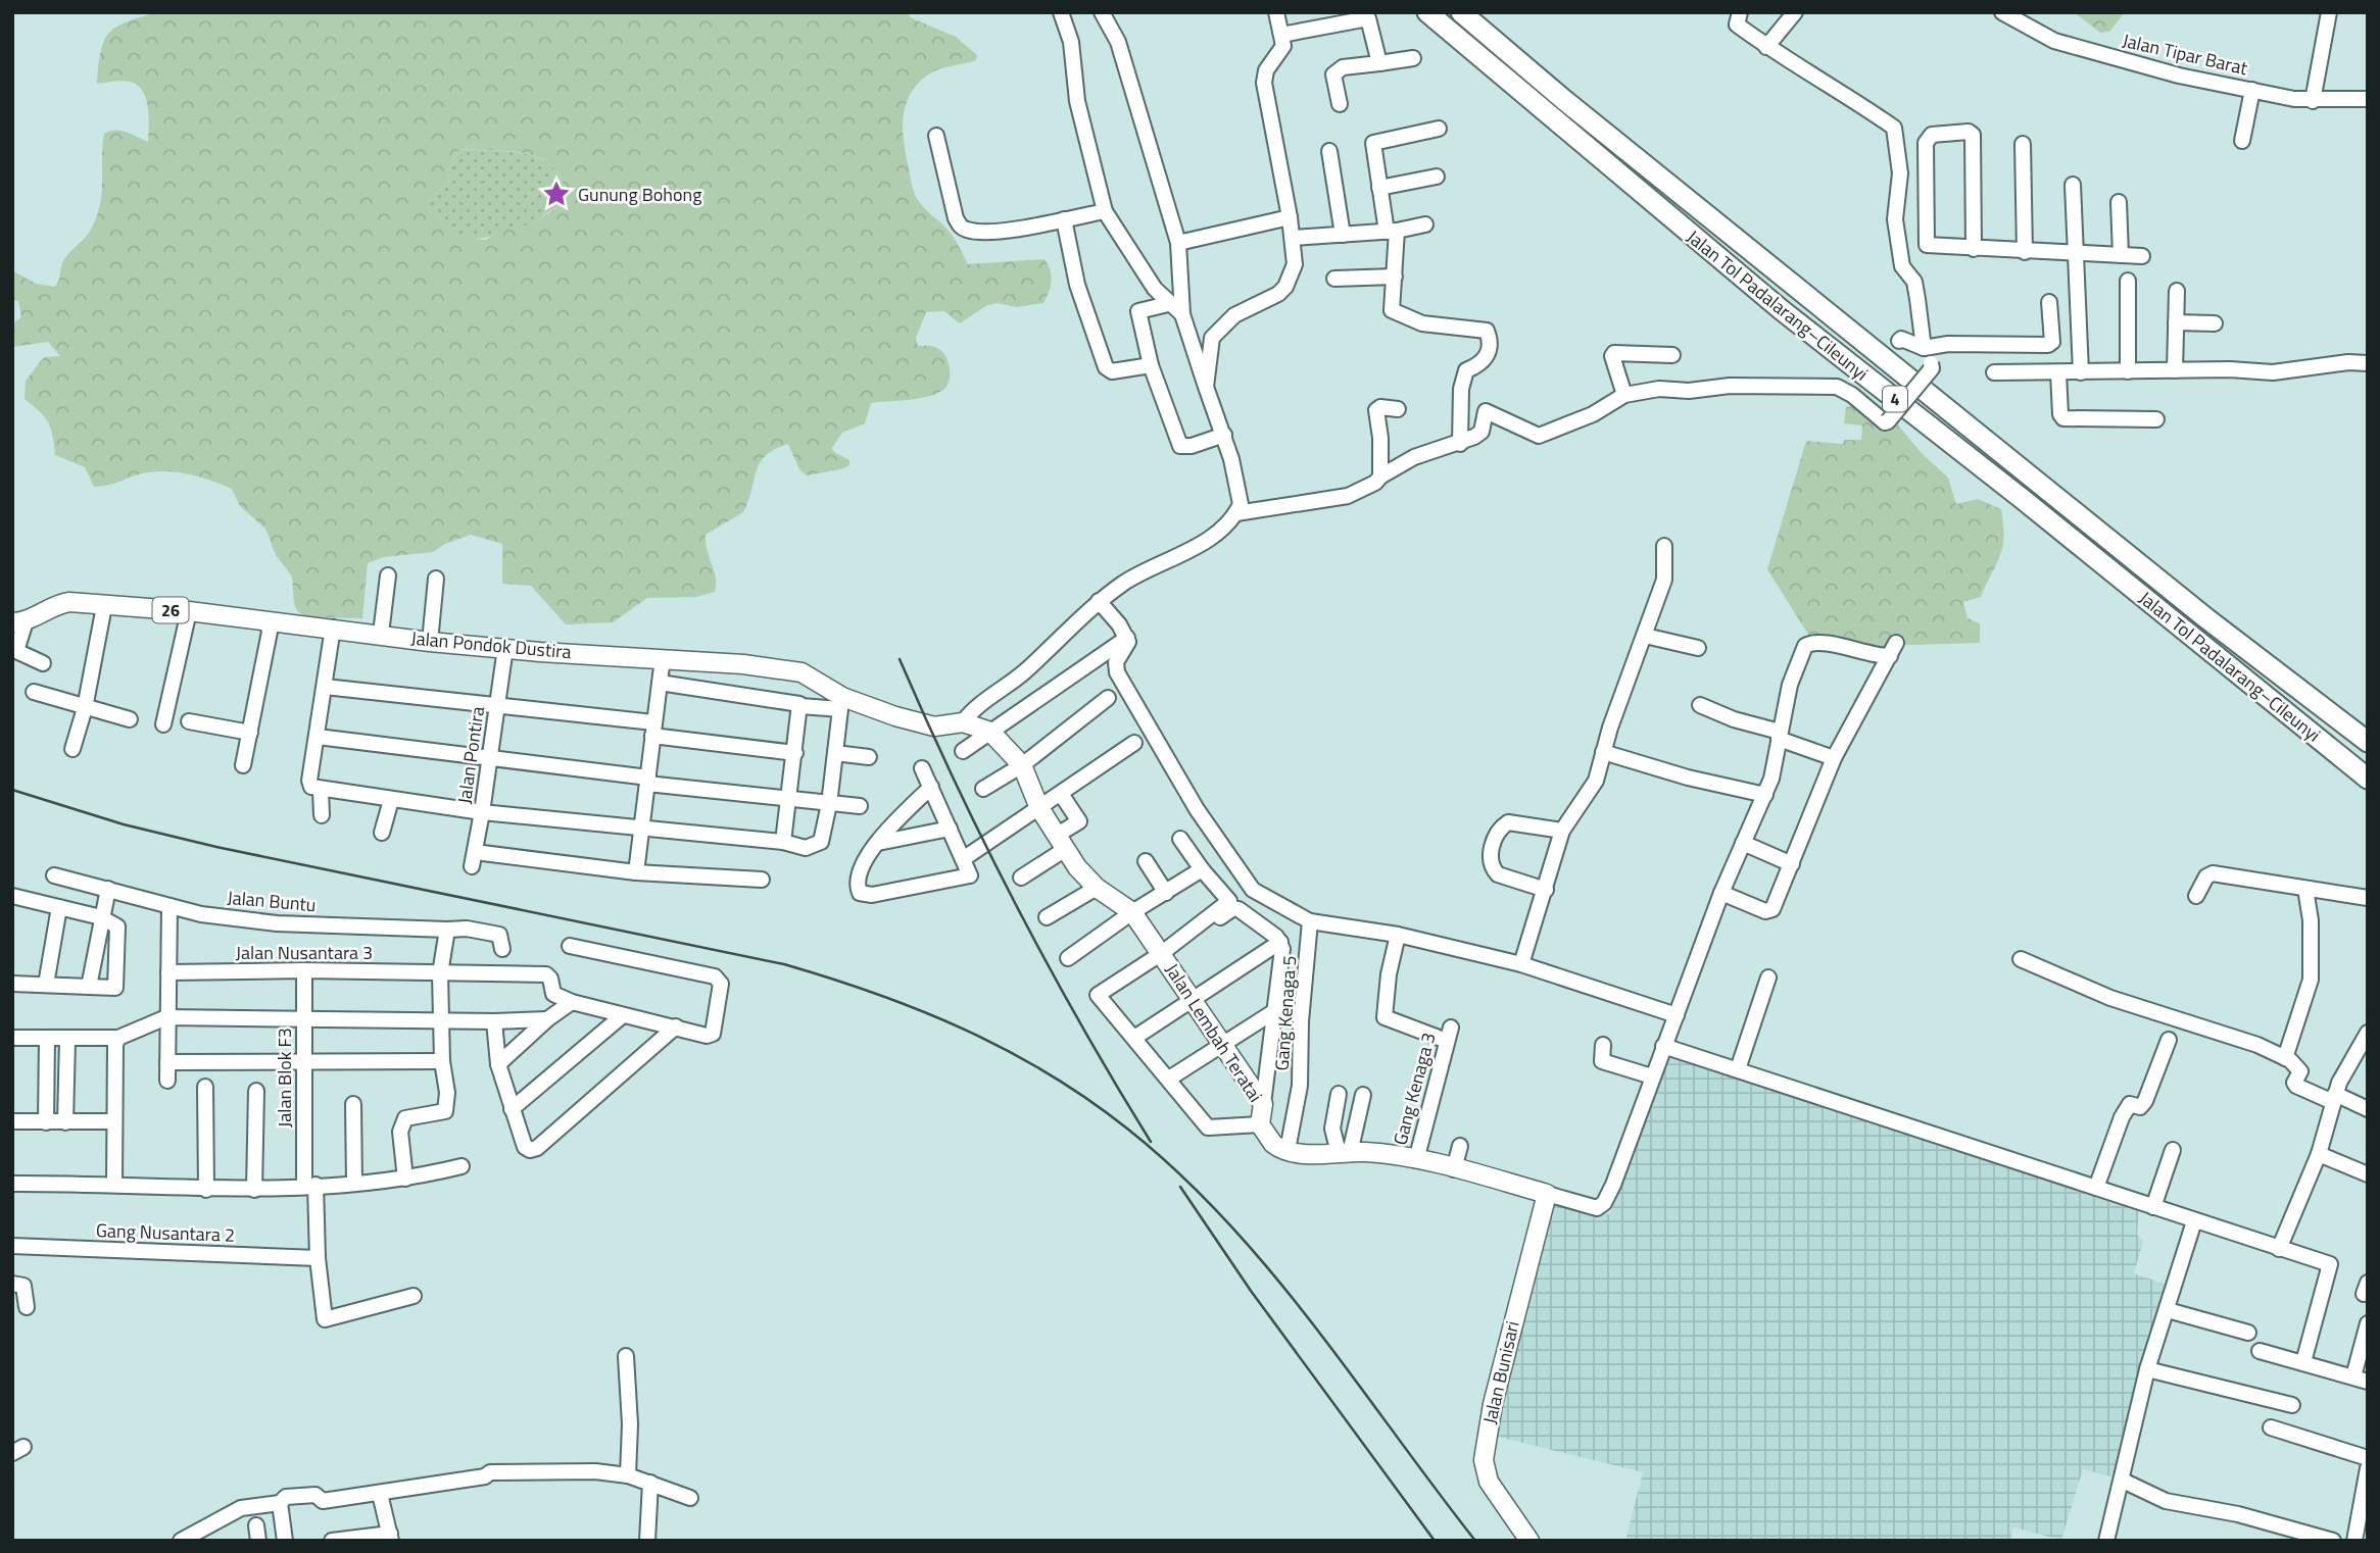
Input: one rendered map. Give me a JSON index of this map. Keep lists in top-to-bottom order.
{
  "streets": {
    "highway": ["Jalan Tol Padalarang–Cileunyi", "4"],
    "main road": [
      "26",
      "Jalan Pondok Dustira",
      "Jalan Lembah Teratai",
      "Jalan Bunisari"
    ],
    "street": [
      "Jalan Tipar Barat",
      "Jalan Pontira",
      "Jalan Buntu",
      "Jalan Nusantara 3",
      "Gang Kenaga 5",
      "Jalan Blok F3",
      "Gang Kenaga 3",
      "Gang Nusantara 2"
    ]
  },
  "crossings": [
    ["Jalan Pondok Dustira", "Jalan Pontira"],
    ["Jalan Pondok Dustira", "Jalan Lembah Teratai"],
    ["Jalan Nusantara 3", "Jalan Blok F3"],
    ["Gang Kenaga 5", "Jalan Lembah Teratai"],
    ["Jalan Blok F3", "Gang Nusantara 2"]
  ],
  "places": {
    "place": ["Gunung Bohong"]
  }
}
